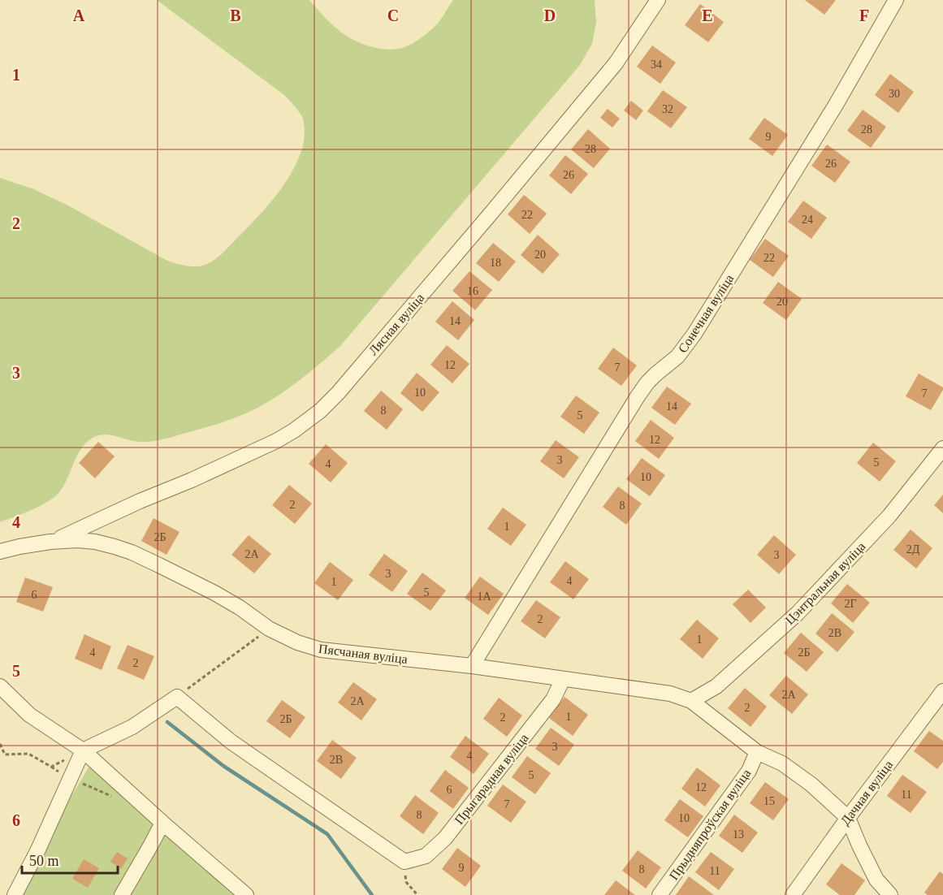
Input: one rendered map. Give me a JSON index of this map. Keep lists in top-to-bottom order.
{
  "streets": {
    "street": [
      "Сонечная вуліца",
      "Лясная вуліца",
      "Цэнтральная вуліца",
      "Пясчаная вуліца",
      "Прыгарадная вуліца",
      "Дачная вуліца",
      "Прыдняпроўская вуліца"
    ]
  },
  "crossings": [
    ["Сонечная вуліца", "Пясчаная вуліца"],
    ["Лясная вуліца", "Пясчаная вуліца"],
    ["Цэнтральная вуліца", "Пясчаная вуліца"],
    ["Пясчаная вуліца", "Прыгарадная вуліца"],
    ["Пясчаная вуліца", "Дачная вуліца"],
    ["Пясчаная вуліца", "Прыдняпроўская вуліца"]
  ],
  "house_numbers": [
    "34",
    "30",
    "32",
    "28",
    "9",
    "28",
    "26",
    "26",
    "22",
    "24",
    "20",
    "22",
    "18",
    "16",
    "20",
    "14",
    "12",
    "7",
    "10",
    "7",
    "14",
    "8",
    "5",
    "12",
    "3",
    "5",
    "4",
    "10",
    "2",
    "8",
    "1",
    "2Б",
    "2Д",
    "2А",
    "3",
    "3",
    "4",
    "1",
    "5",
    "6",
    "1А",
    "2Г",
    "2",
    "2В",
    "1",
    "4",
    "2Б",
    "2",
    "2А",
    "2А",
    "2",
    "1",
    "2",
    "2Б",
    "3",
    "4",
    "2В",
    "5",
    "12",
    "6",
    "11",
    "15",
    "7",
    "8",
    "10",
    "13",
    "9",
    "8",
    "11"
  ],
  "scale_bar": "50 m",
  "grid": {
    "columns": [
      "A",
      "B",
      "C",
      "D",
      "E",
      "F"
    ],
    "rows": [
      "1",
      "2",
      "3",
      "4",
      "5",
      "6"
    ]
  }
}
